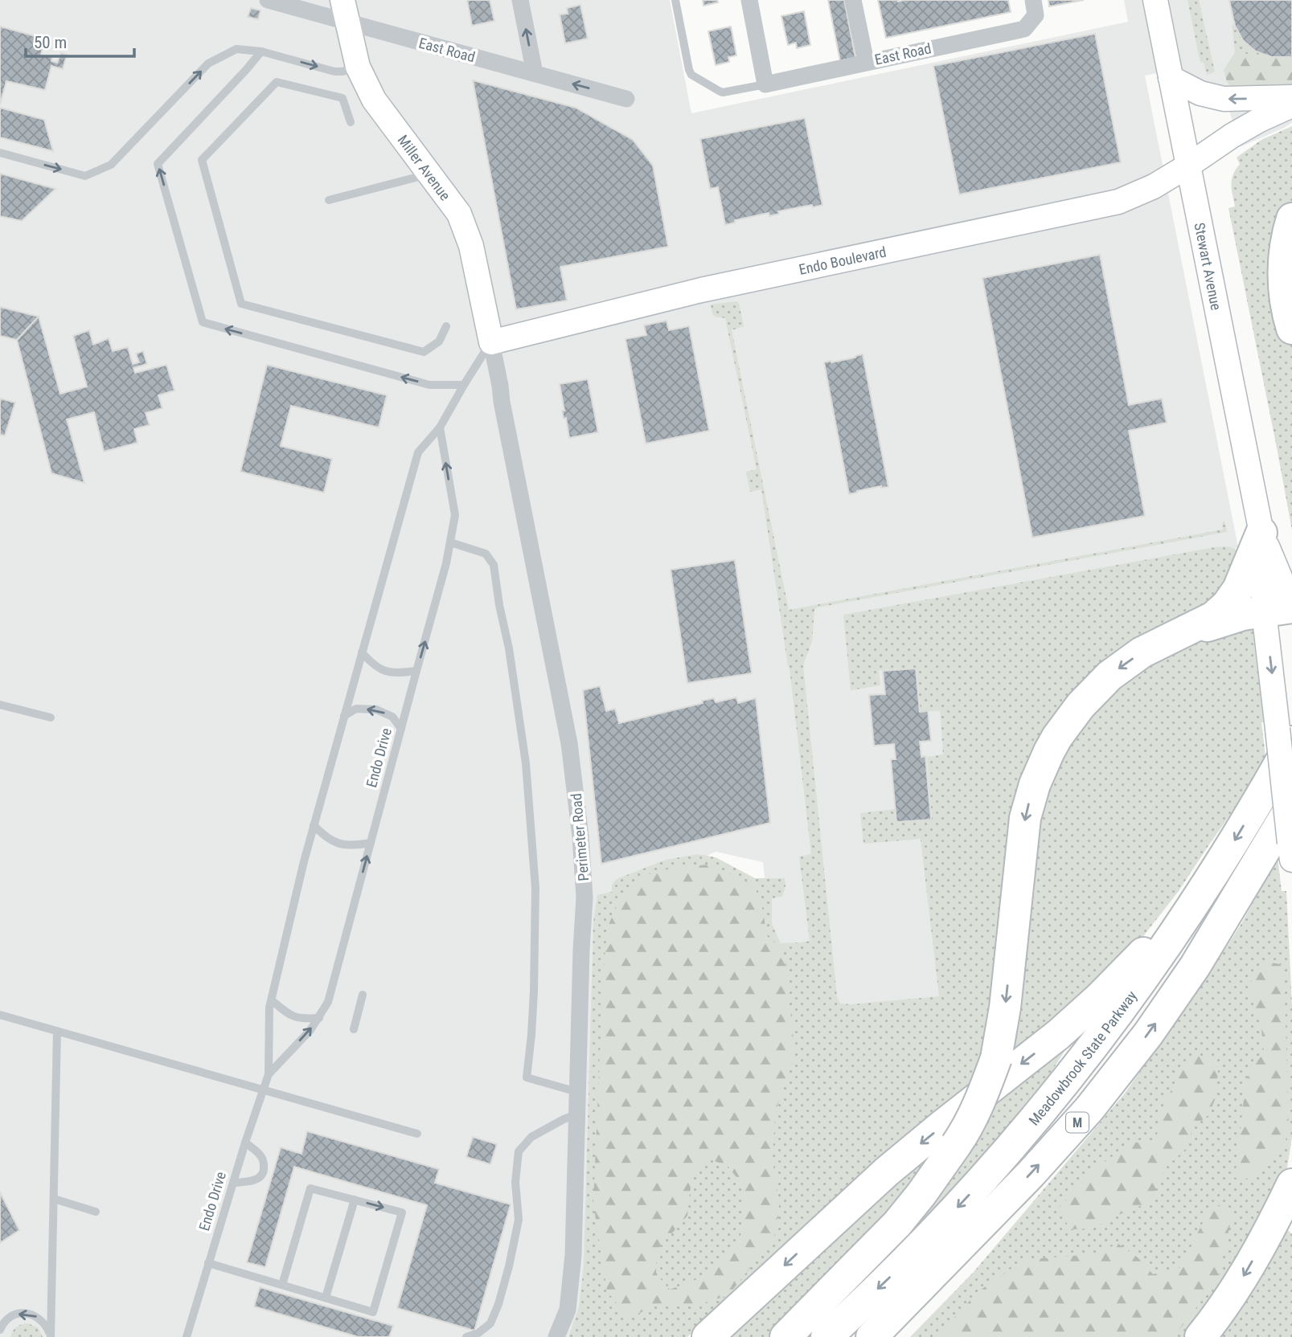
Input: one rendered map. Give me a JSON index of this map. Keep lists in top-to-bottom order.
{
  "streets": {
    "highway": ["Meadowbrook State Parkway", "M"],
    "street": [
      "East Road",
      "Miller Avenue",
      "Endo Boulevard",
      "Stewart Avenue",
      "Perimeter Road"
    ],
    "lane": ["Endo Drive"]
  },
  "crossings": [
    ["East Road", "Miller Avenue"],
    ["Miller Avenue", "Endo Boulevard"],
    ["Miller Avenue", "Endo Drive"],
    ["Miller Avenue", "Perimeter Road"],
    ["Endo Boulevard", "Stewart Avenue"],
    ["Endo Boulevard", "Endo Drive"],
    ["Endo Boulevard", "Perimeter Road"],
    ["Stewart Avenue", "Meadowbrook State Parkway"],
    ["Endo Drive", "Perimeter Road"]
  ],
  "scale_bar": "50 m"
}
